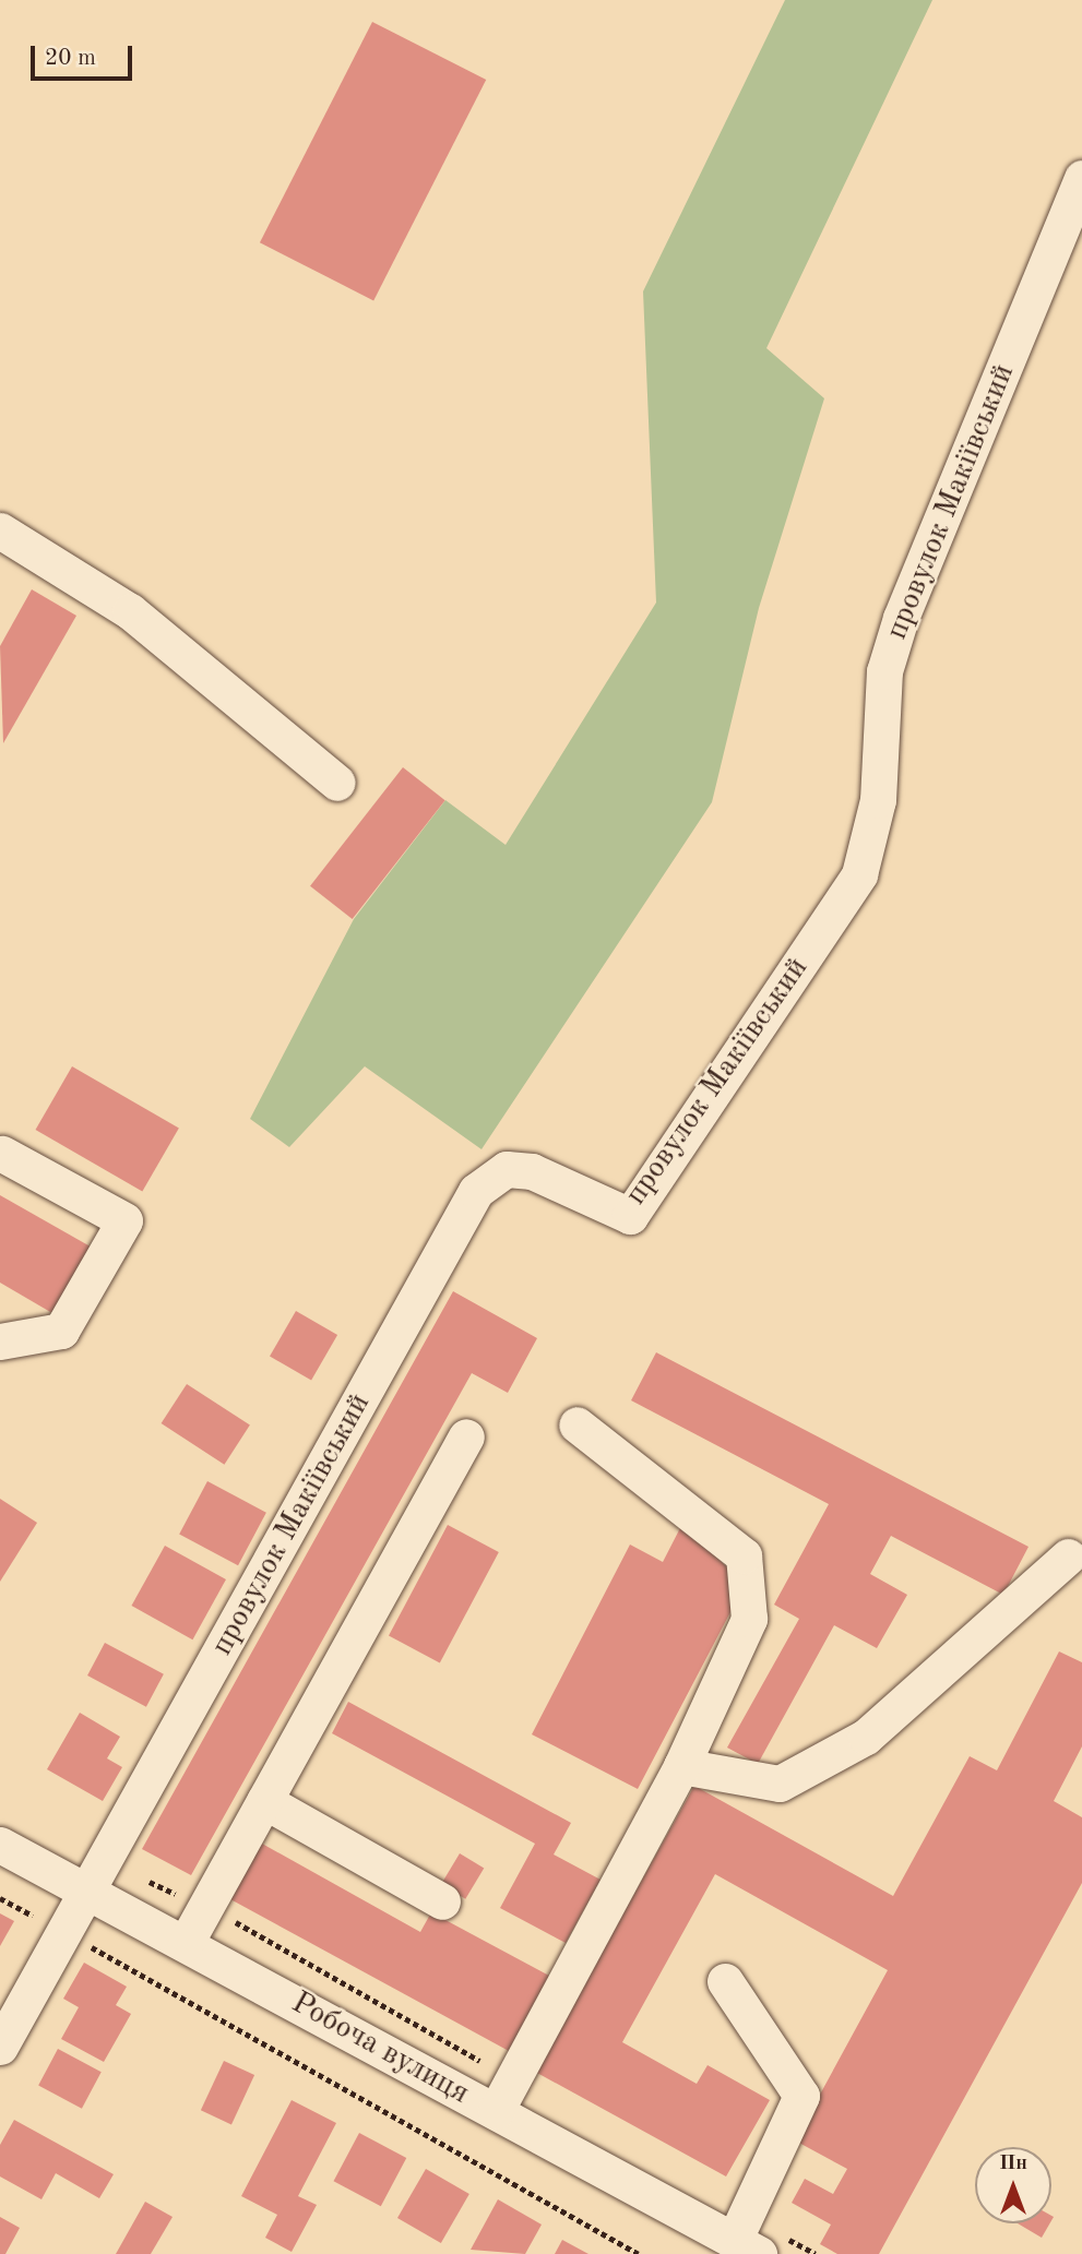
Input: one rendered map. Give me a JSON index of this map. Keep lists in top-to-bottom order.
{
  "streets": {
    "street": ["провулок Макіївський", "Робоча вулиця"]
  },
  "crossings": [
    ["провулок Макіївський", "Робоча вулиця"]
  ],
  "scale_bar": "20 m",
  "north": "top"
}
